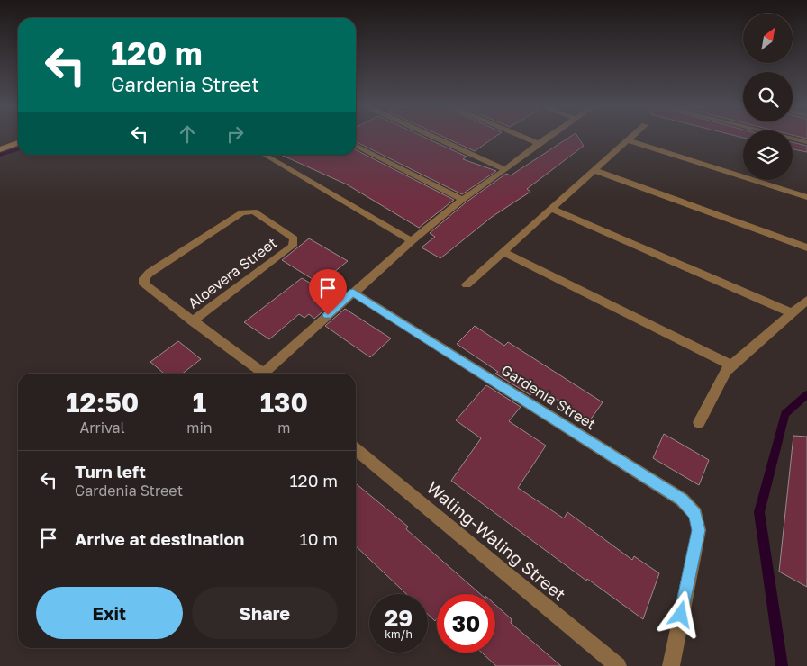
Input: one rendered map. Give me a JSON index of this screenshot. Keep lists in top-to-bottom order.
{
  "streets": {
    "street": ["Aloevera Street", "Gardenia Street", "Waling-Waling Street"]
  },
  "north": "top right",
  "page": {
    "turn": ["120 m", "Gardenia Street"],
    "eta": [
      "12:50",
      "Arrival",
      "1",
      "min",
      "130",
      "m"
    ],
    "list": [
      {
        "name": "Turn left",
        "note": "Gardenia Street",
        "value": "120 m"
      },
      {
        "name": "Arrive at destination",
        "value": "10 m"
      }
    ],
    "buttons": ["Exit", "Share"],
    "speed": "29 km/h",
    "limit": "30"
  }
}
